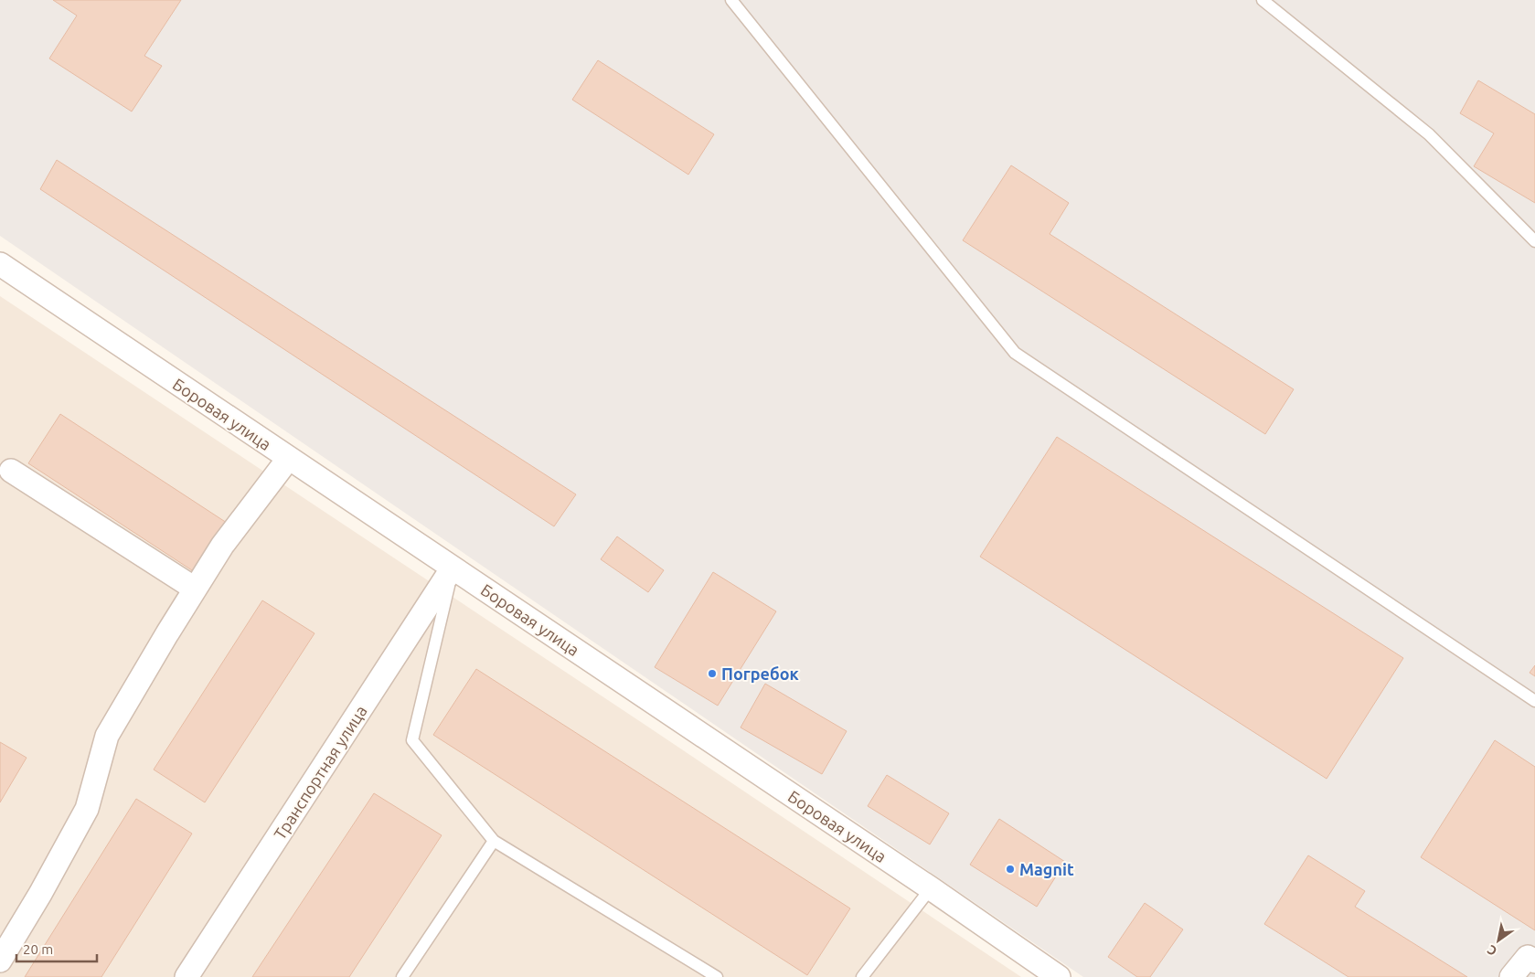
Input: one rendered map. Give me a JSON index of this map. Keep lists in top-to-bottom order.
{
  "streets": {
    "street": ["Боровая улица", "Транспортная улица"]
  },
  "crossings": [
    ["Боровая улица", "Транспортная улица"]
  ],
  "places": ["Погребок", "Magnit"],
  "scale_bar": "20 m",
  "north": "bottom left"
}
